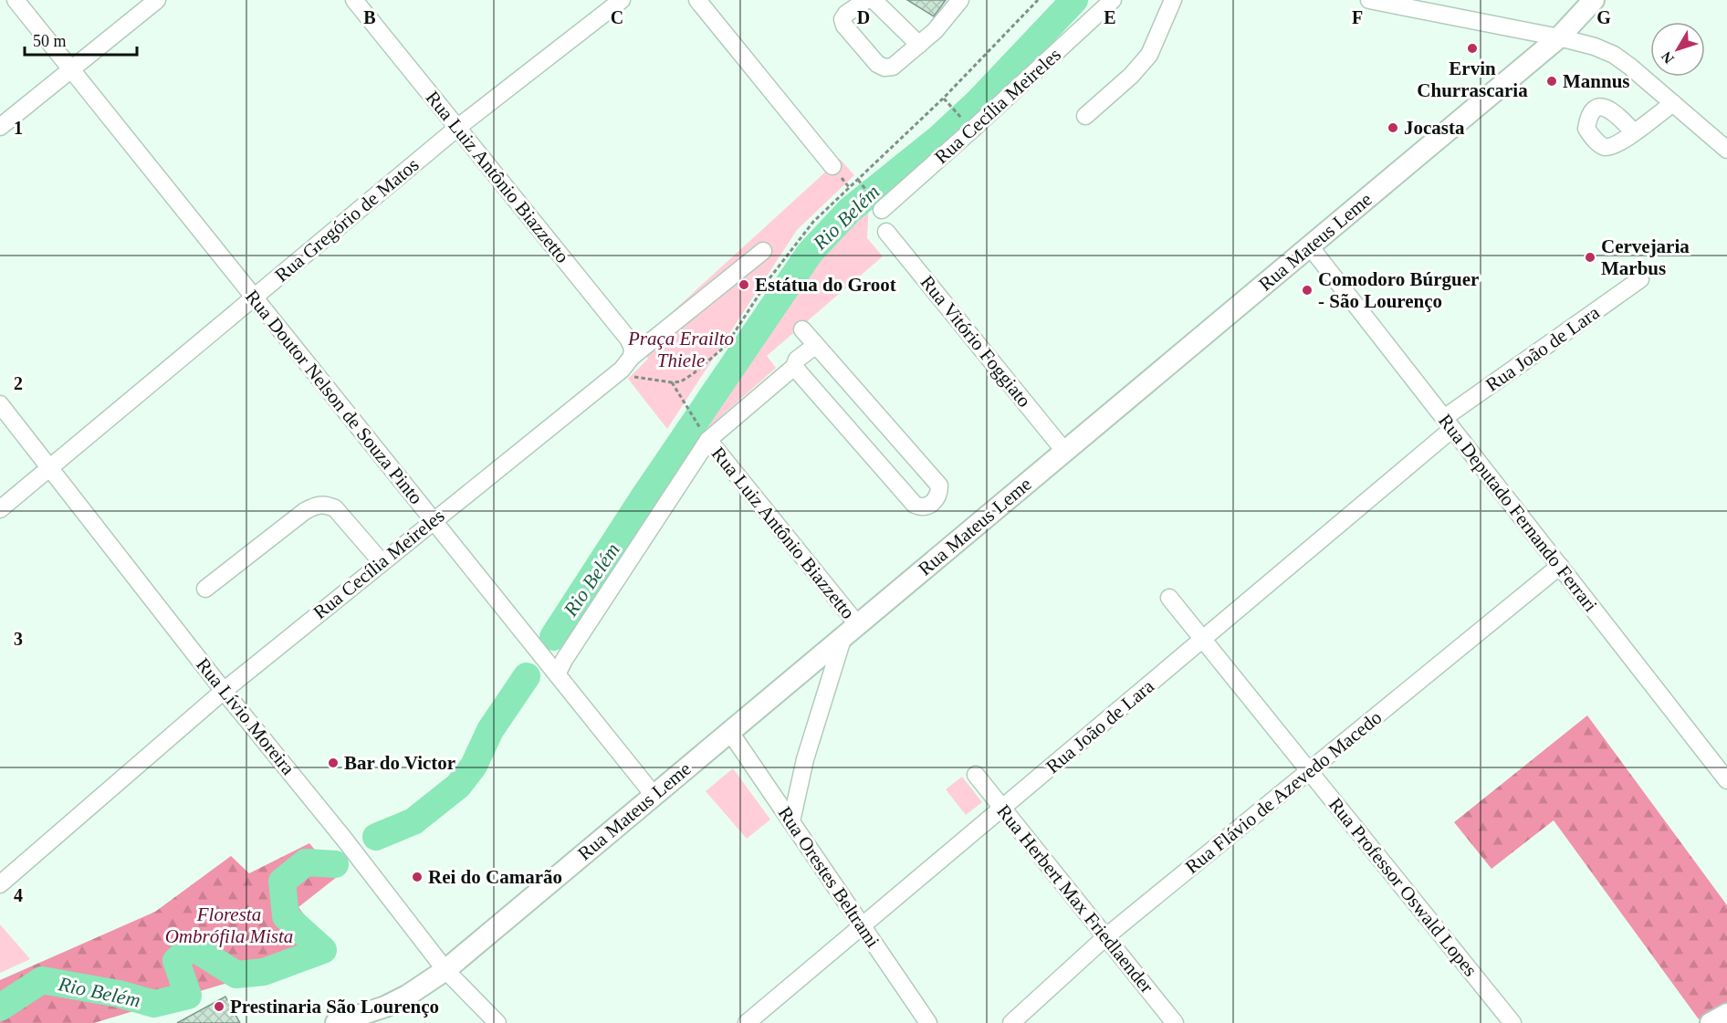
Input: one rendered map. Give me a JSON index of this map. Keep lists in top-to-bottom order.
{
  "streets": {
    "main road": ["Rua Mateus Leme"],
    "street": [
      "Rua Cecília Meireles",
      "Rua Luiz Antônio Biazzetto",
      "Rua Gregório de Matos",
      "Rua Vitório Foggiato",
      "Rua João de Lara",
      "Rua Doutor Nelson de Souza Pinto",
      "Rua Deputado Fernando Ferrari",
      "Rua Lívio Moreira",
      "Rua Flávio de Azevedo Macedo",
      "Rua Orestes Beltrami",
      "Rua Professor Oswald Lopes",
      "Rua Herbert Max Friedlaender"
    ]
  },
  "crossings": [
    ["Rua Cecília Meireles", "Rua Luiz Antônio Biazzetto"],
    ["Rua Cecília Meireles", "Rua Doutor Nelson de Souza Pinto"],
    ["Rua Cecília Meireles", "Rua Lívio Moreira"],
    ["Rua Luiz Antônio Biazzetto", "Rua Gregório de Matos"],
    ["Rua Luiz Antônio Biazzetto", "Rua Mateus Leme"],
    ["Rua Gregório de Matos", "Rua Doutor Nelson de Souza Pinto"],
    ["Rua Gregório de Matos", "Rua Lívio Moreira"],
    ["Rua Mateus Leme", "Rua Vitório Foggiato"],
    ["Rua Mateus Leme", "Rua Doutor Nelson de Souza Pinto"],
    ["Rua Mateus Leme", "Rua Deputado Fernando Ferrari"],
    ["Rua Mateus Leme", "Rua Lívio Moreira"],
    ["Rua Mateus Leme", "Rua Orestes Beltrami"],
    ["Rua João de Lara", "Rua Deputado Fernando Ferrari"],
    ["Rua João de Lara", "Rua Orestes Beltrami"],
    ["Rua João de Lara", "Rua Professor Oswald Lopes"],
    ["Rua João de Lara", "Rua Herbert Max Friedlaender"],
    ["Rua Deputado Fernando Ferrari", "Rua Flávio de Azevedo Macedo"],
    ["Rua Flávio de Azevedo Macedo", "Rua Professor Oswald Lopes"],
    ["Rua Flávio de Azevedo Macedo", "Rua Herbert Max Friedlaender"]
  ],
  "water": ["Rio Belém"],
  "parks": ["Praça Erailto Thiele", "Floresta Ombrófila Mista"],
  "places": [
    "Ervin Churrascaria",
    "Mannus",
    "Jocasta",
    "Cervejaria Marbus",
    "Estátua do Groot",
    "Comodoro Búrguer - São Lourenço",
    "Bar do Victor",
    "Rei do Camarão",
    "Prestinaria São Lourenço"
  ],
  "scale_bar": "50 m",
  "north": "bottom left",
  "grid": {
    "columns": [
      "B",
      "C",
      "D",
      "E",
      "F",
      "G"
    ],
    "rows": [
      "1",
      "2",
      "3",
      "4"
    ]
  }
}
